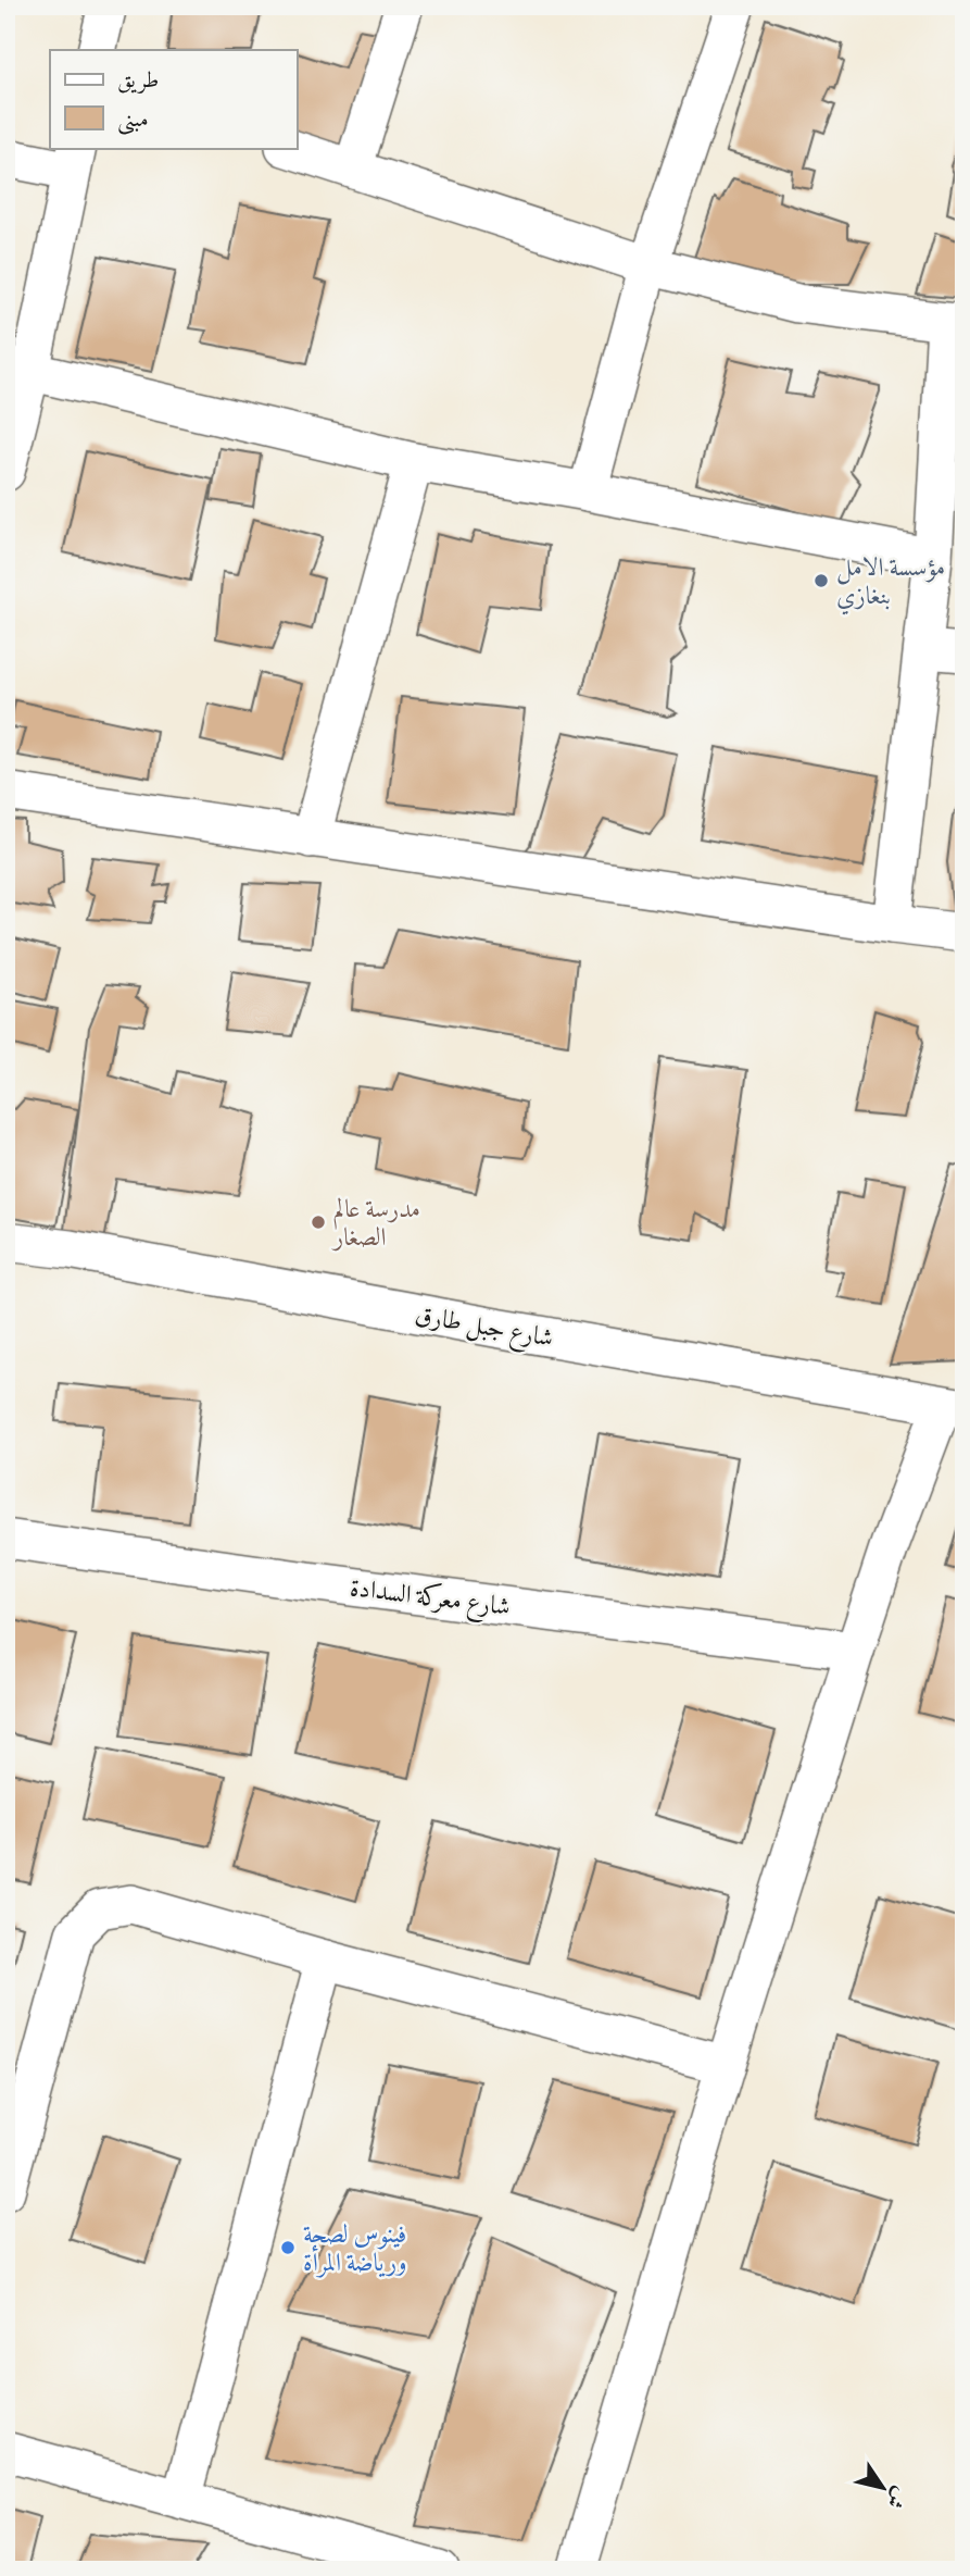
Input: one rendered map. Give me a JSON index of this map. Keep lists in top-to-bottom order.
{
  "streets": {
    "street": ["شارع جبل طارق", "شارع معركة السدادة"]
  },
  "places": ["مؤسسة الامل بنغازي", "مدرسة عالم الصغار", "فينوس لصحة ورياضة المرأة"],
  "legend": ["طريق", "مبنى"],
  "north": "bottom right"
}
